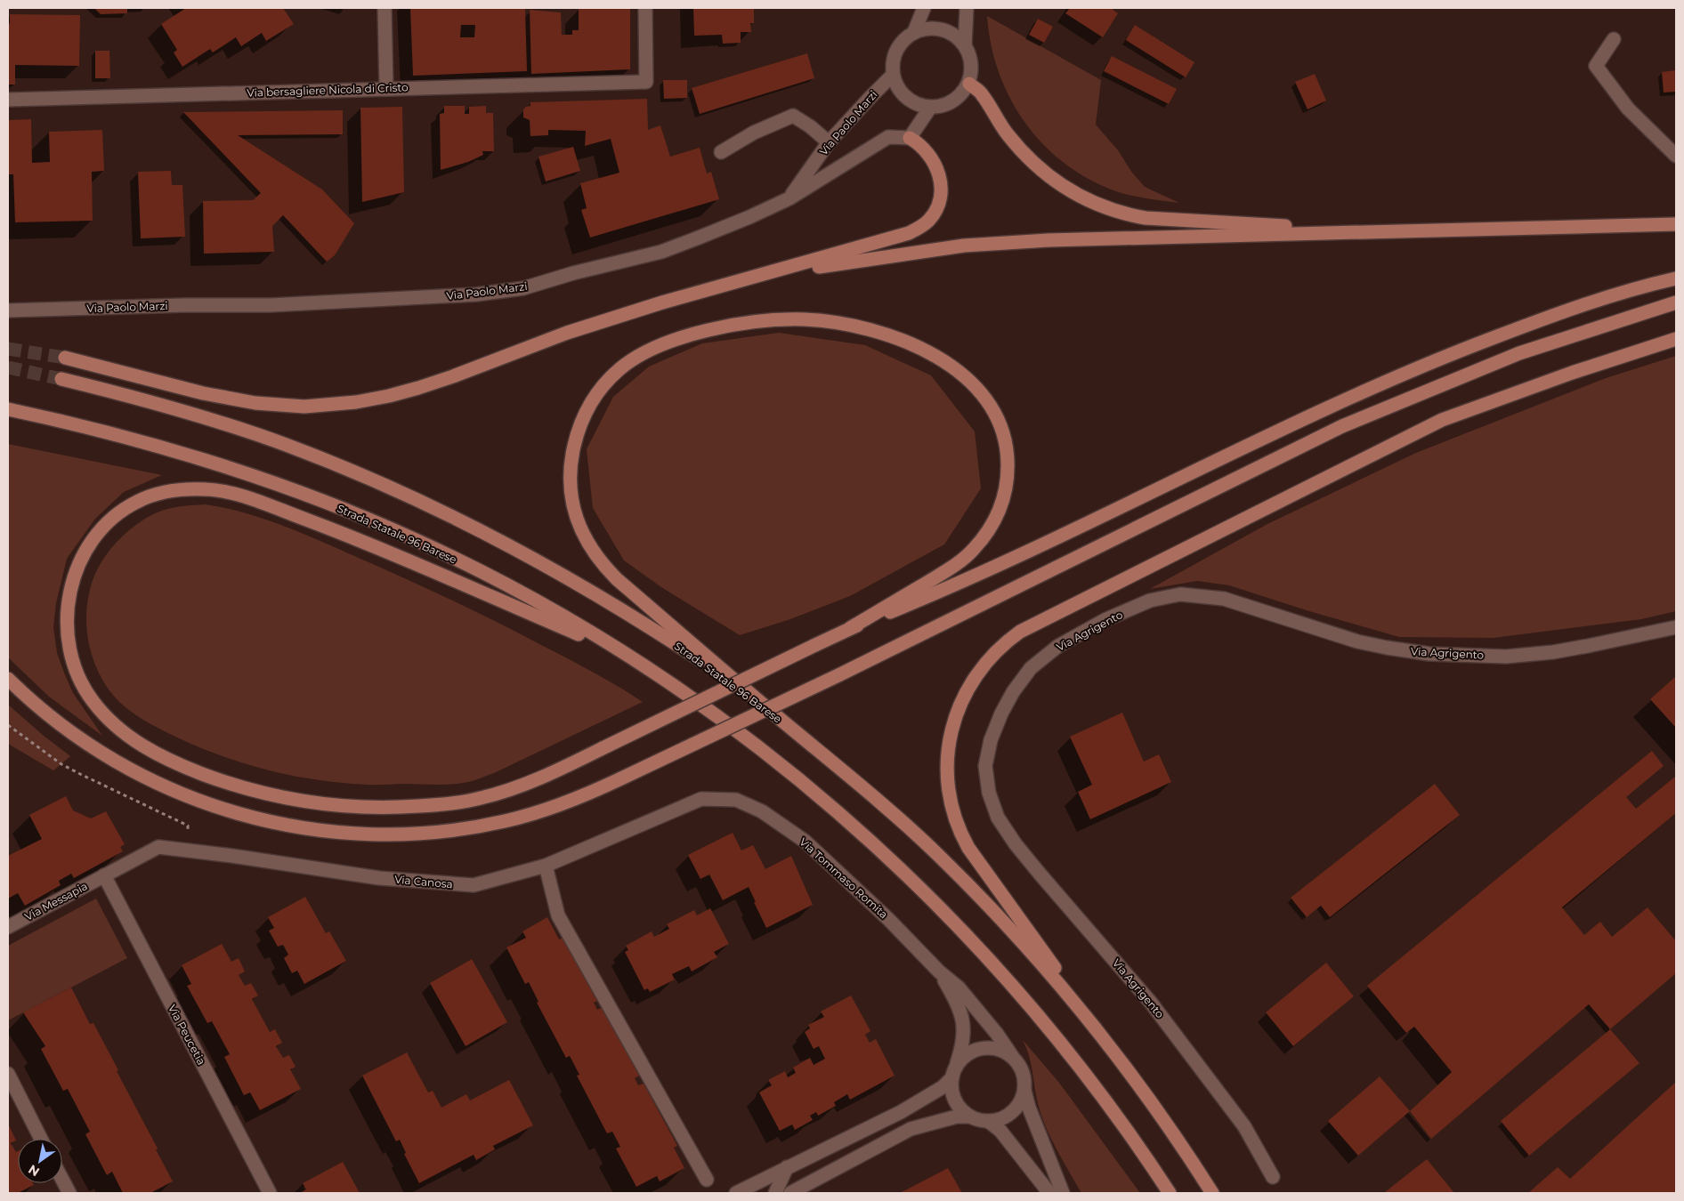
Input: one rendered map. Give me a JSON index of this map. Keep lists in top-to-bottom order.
{
  "streets": {
    "main road": ["Strada Statale 96 Barese"],
    "street": [
      "Via bersagliere Nicola di Cristo",
      "Via Paolo Marzi",
      "Via Agrigento",
      "Via Tommaso Romita",
      "Via Canosa",
      "Via Messapia",
      "Via Peucetia"
    ]
  },
  "crossings": [
    ["Via Tommaso Romita", "Via Canosa"],
    ["Via Canosa", "Via Messapia"],
    ["Via Canosa", "Via Peucetia"],
    ["Via Messapia", "Via Peucetia"]
  ],
  "north": "bottom left"
}
